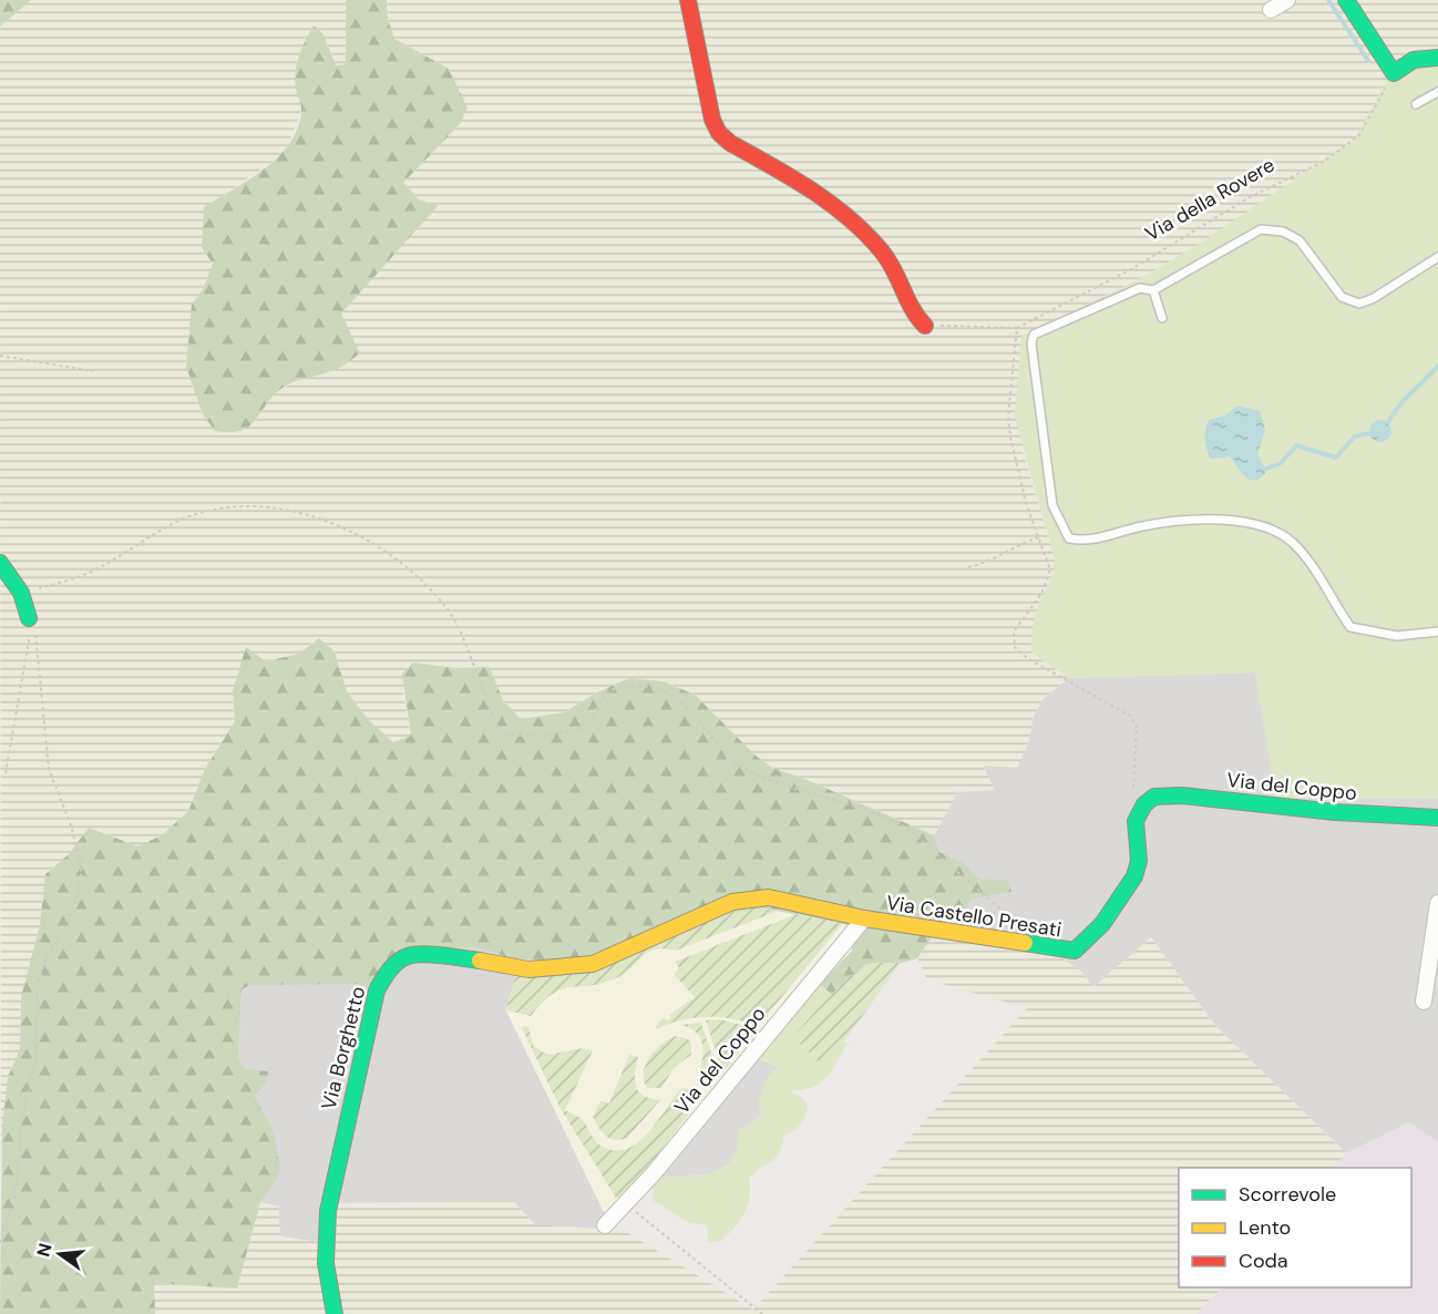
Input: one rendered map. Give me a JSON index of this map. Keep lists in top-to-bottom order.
{
  "streets": {
    "street": ["Via del Coppo", "Via Castello Presati", "Via Borghetto"],
    "path": ["Via della Rovere"]
  },
  "crossings": [
    ["Via del Coppo", "Via Castello Presati"],
    ["Via del Coppo", "Via Borghetto"],
    ["Via Castello Presati", "Via Borghetto"]
  ],
  "legend": ["Scorrevole", "Lento", "Coda"],
  "north": "left"
}
